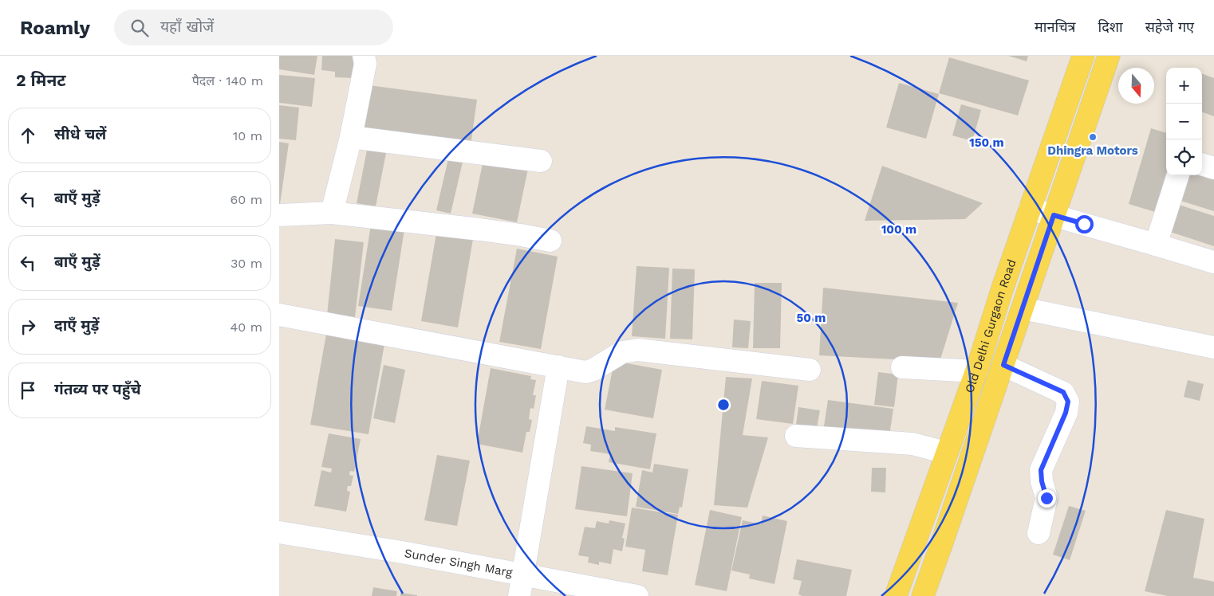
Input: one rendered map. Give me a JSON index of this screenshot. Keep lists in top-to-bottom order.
{
  "streets": {
    "main road": ["Old Delhi Gurgaon Road"],
    "street": ["Sunder Singh Marg"]
  },
  "places": ["Dhingra Motors"],
  "north": "bottom",
  "page": {
    "header": "Roamly",
    "search": "यहाँ खोजें",
    "nav": ["मानचित्र", "दिशा", "सहेजे गए"],
    "heading": ["2 मिनट", "पैदल · 140 m"],
    "map_buttons": ["+", "−"],
    "list": [
      ["सीधे चलें", "10 m"],
      ["बाएँ मुड़ें", "60 m"],
      ["बाएँ मुड़ें", "30 m"],
      ["दाएँ मुड़ें", "40 m"],
      "गंतव्य पर पहुँचे"
    ]
  },
  "rings": ["150 m", "100 m", "50 m"]
}
